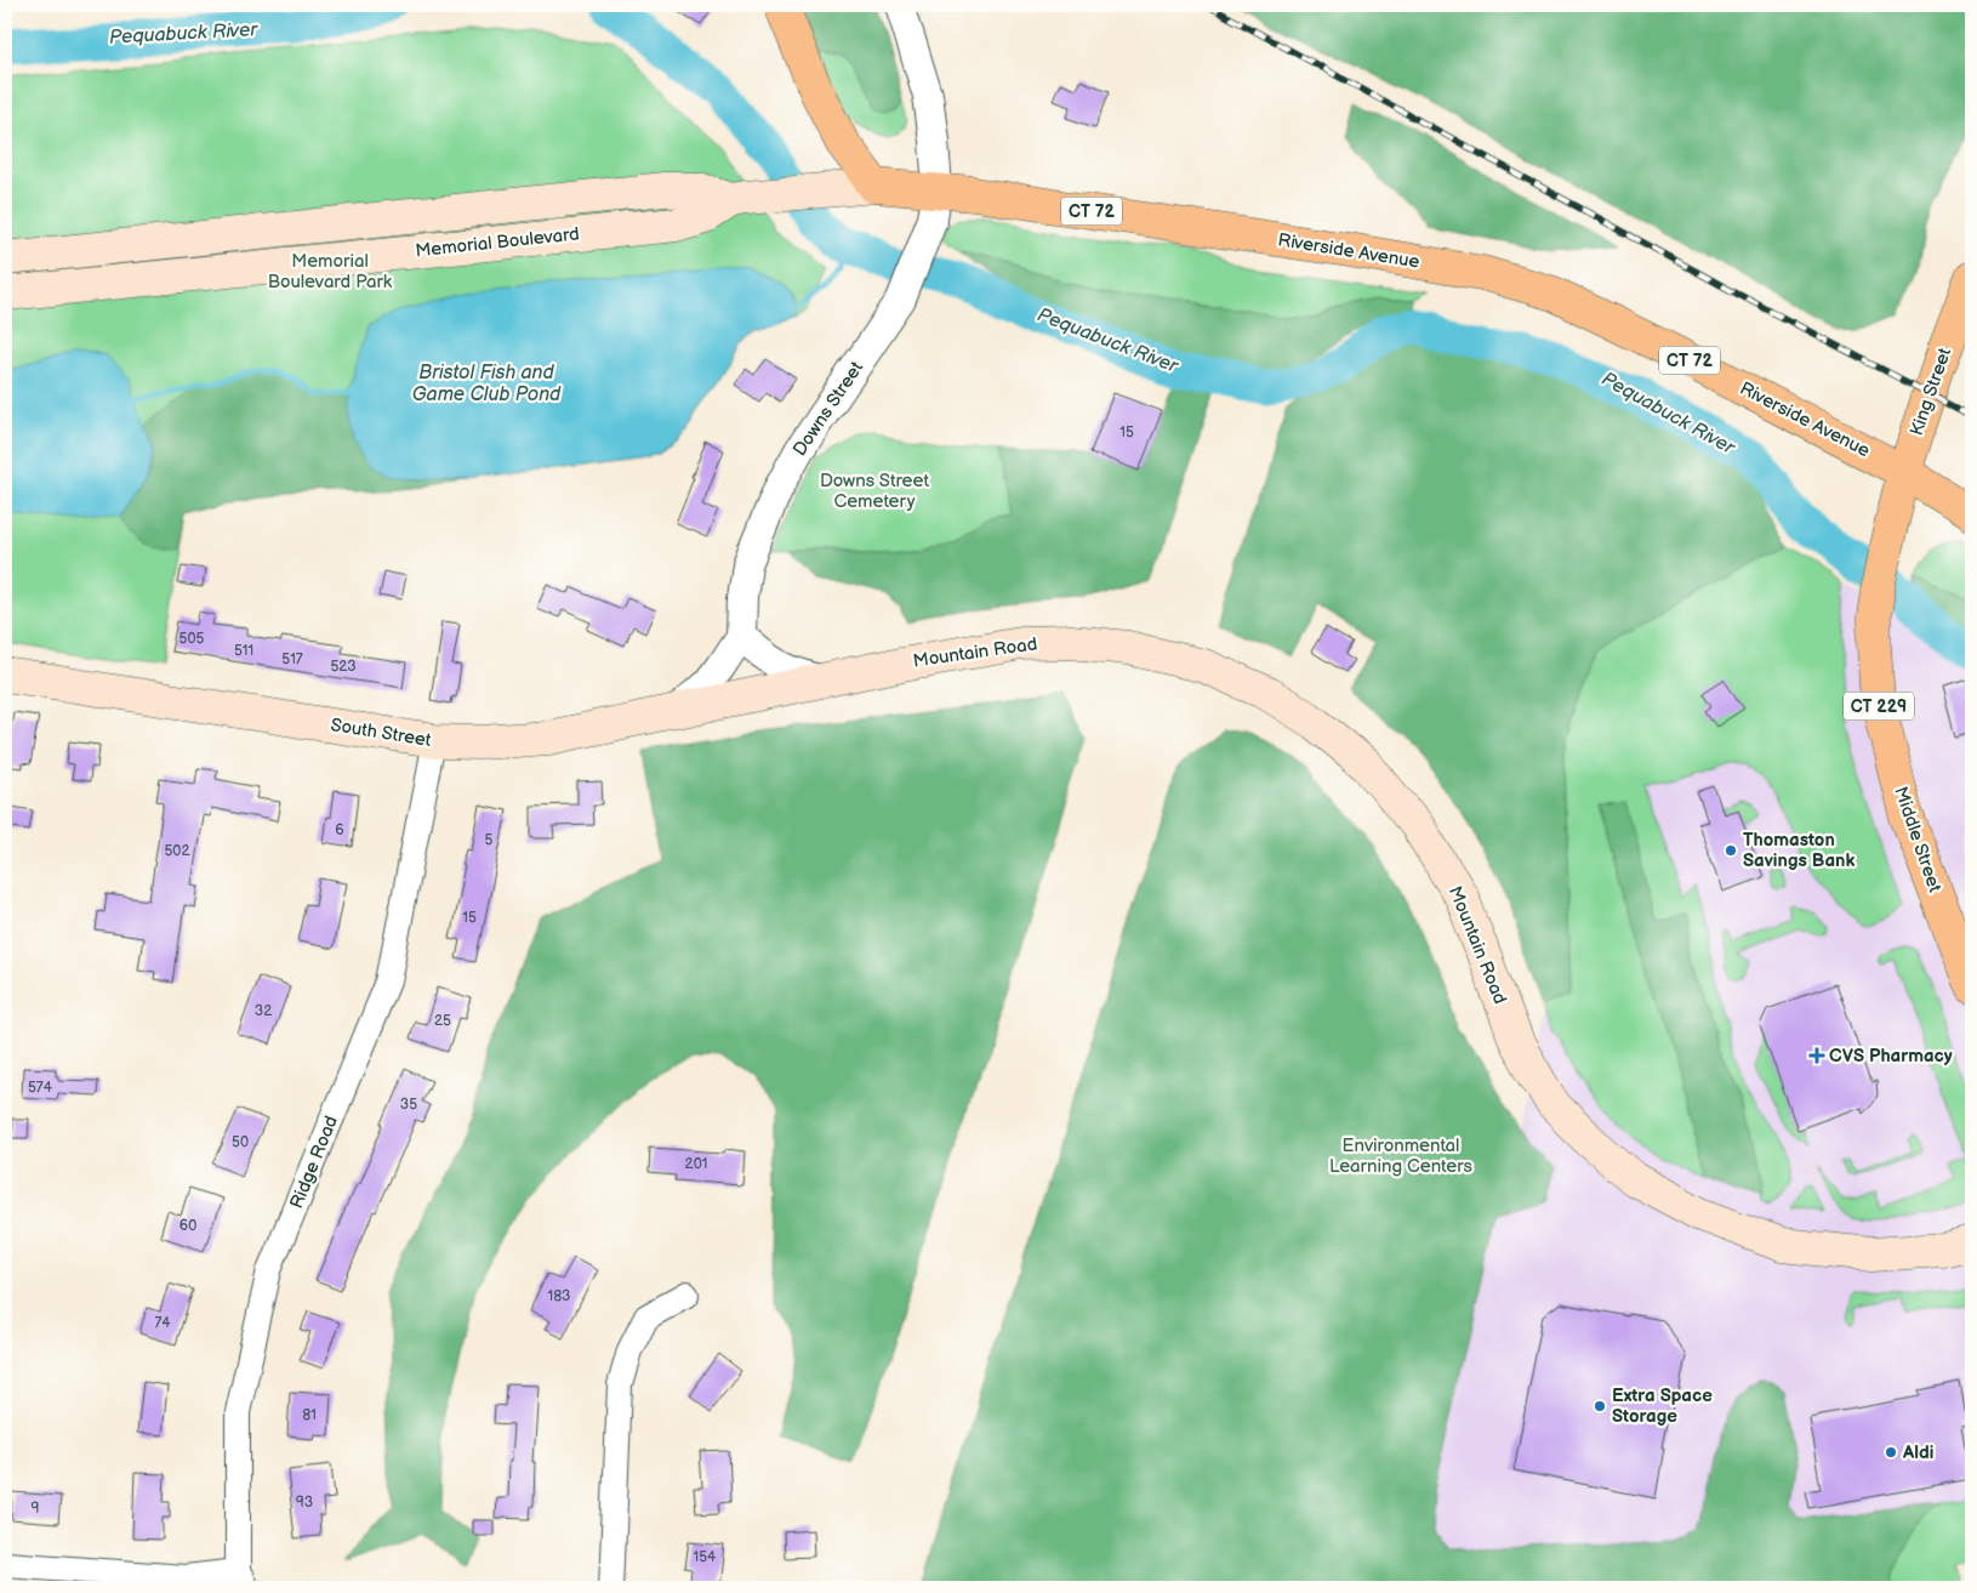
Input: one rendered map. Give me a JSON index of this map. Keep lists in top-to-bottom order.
{
  "streets": {
    "main road": [
      "CT 72",
      "Memorial Boulevard",
      "Riverside Avenue",
      "King Street",
      "Mountain Road",
      "CT 229",
      "South Street",
      "Middle Street"
    ],
    "street": ["Downs Street", "Ridge Road"]
  },
  "crossings": [
    ["Memorial Boulevard", "Riverside Avenue"],
    ["Riverside Avenue", "King Street"],
    ["Riverside Avenue", "Downs Street"],
    ["Riverside Avenue", "Middle Street"],
    ["King Street", "Middle Street"],
    ["Mountain Road", "South Street"],
    ["South Street", "Ridge Road"]
  ],
  "water": ["Pequabuck River", "Bristol Fish and Game Club Pond"],
  "parks": ["Memorial Boulevard Park", "Downs Street Cemetery", "Environmental Learning Centers"],
  "places": {
    "other": ["Thomaston Savings Bank", "Extra Space Storage", "Aldi"],
    "health": ["CVS Pharmacy"]
  },
  "house_numbers": [
    "15",
    "505",
    "511",
    "517",
    "523",
    "6",
    "5",
    "502",
    "15",
    "32",
    "25",
    "574",
    "35",
    "50",
    "201",
    "60",
    "183",
    "74",
    "81",
    "93",
    "9",
    "154"
  ]
}
